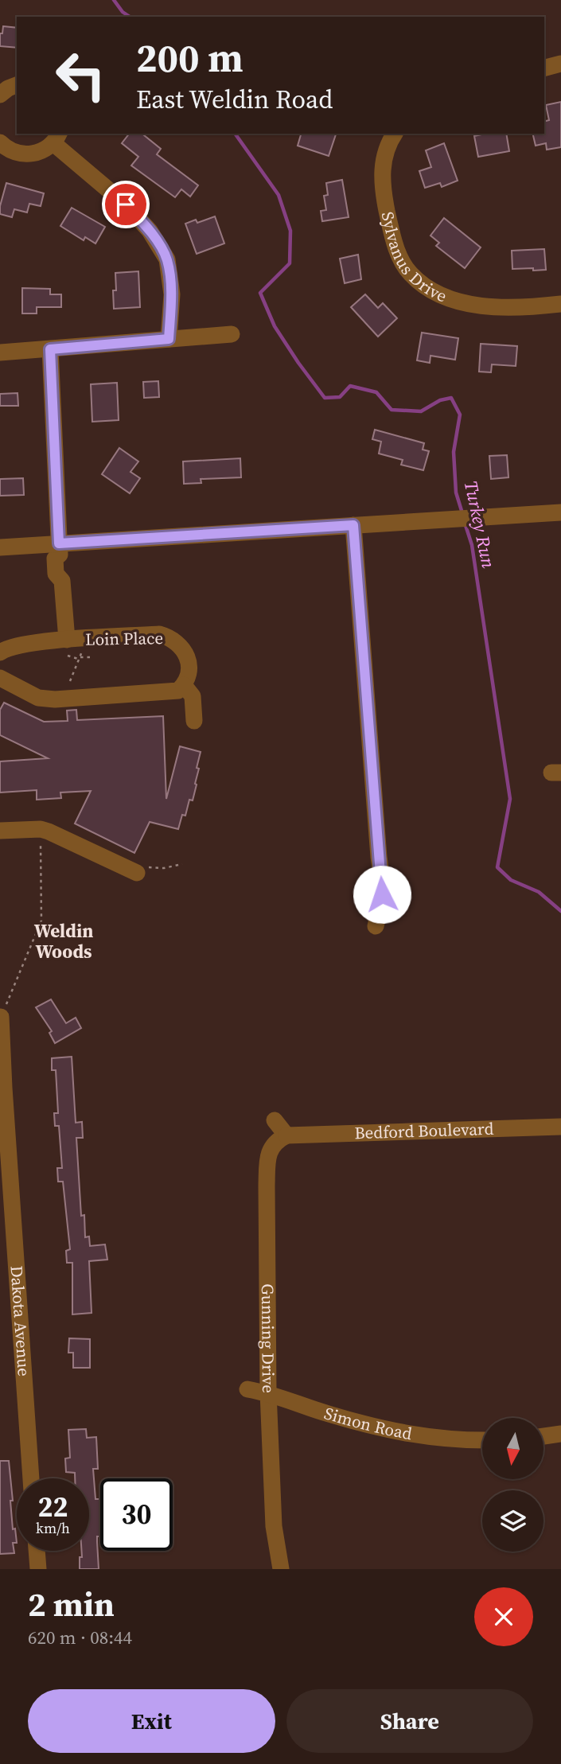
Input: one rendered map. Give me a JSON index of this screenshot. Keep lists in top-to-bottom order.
{
  "streets": {
    "street": [
      "Sylvanus Drive",
      "Loin Place",
      "Bedford Boulevard",
      "Dakota Avenue",
      "Gunning Drive",
      "Simon Road"
    ]
  },
  "crossings": [
    ["Bedford Boulevard", "Gunning Drive"],
    ["Gunning Drive", "Simon Road"]
  ],
  "districts": ["Weldin Woods"],
  "water": ["Turkey Run"],
  "north": "bottom",
  "page": {
    "turn": ["200 m", "East Weldin Road"],
    "speed": "22 km/h",
    "limit": "30",
    "heading": ["2 min", "620 m · 08:44"],
    "buttons": ["Exit", "Share"]
  }
}
